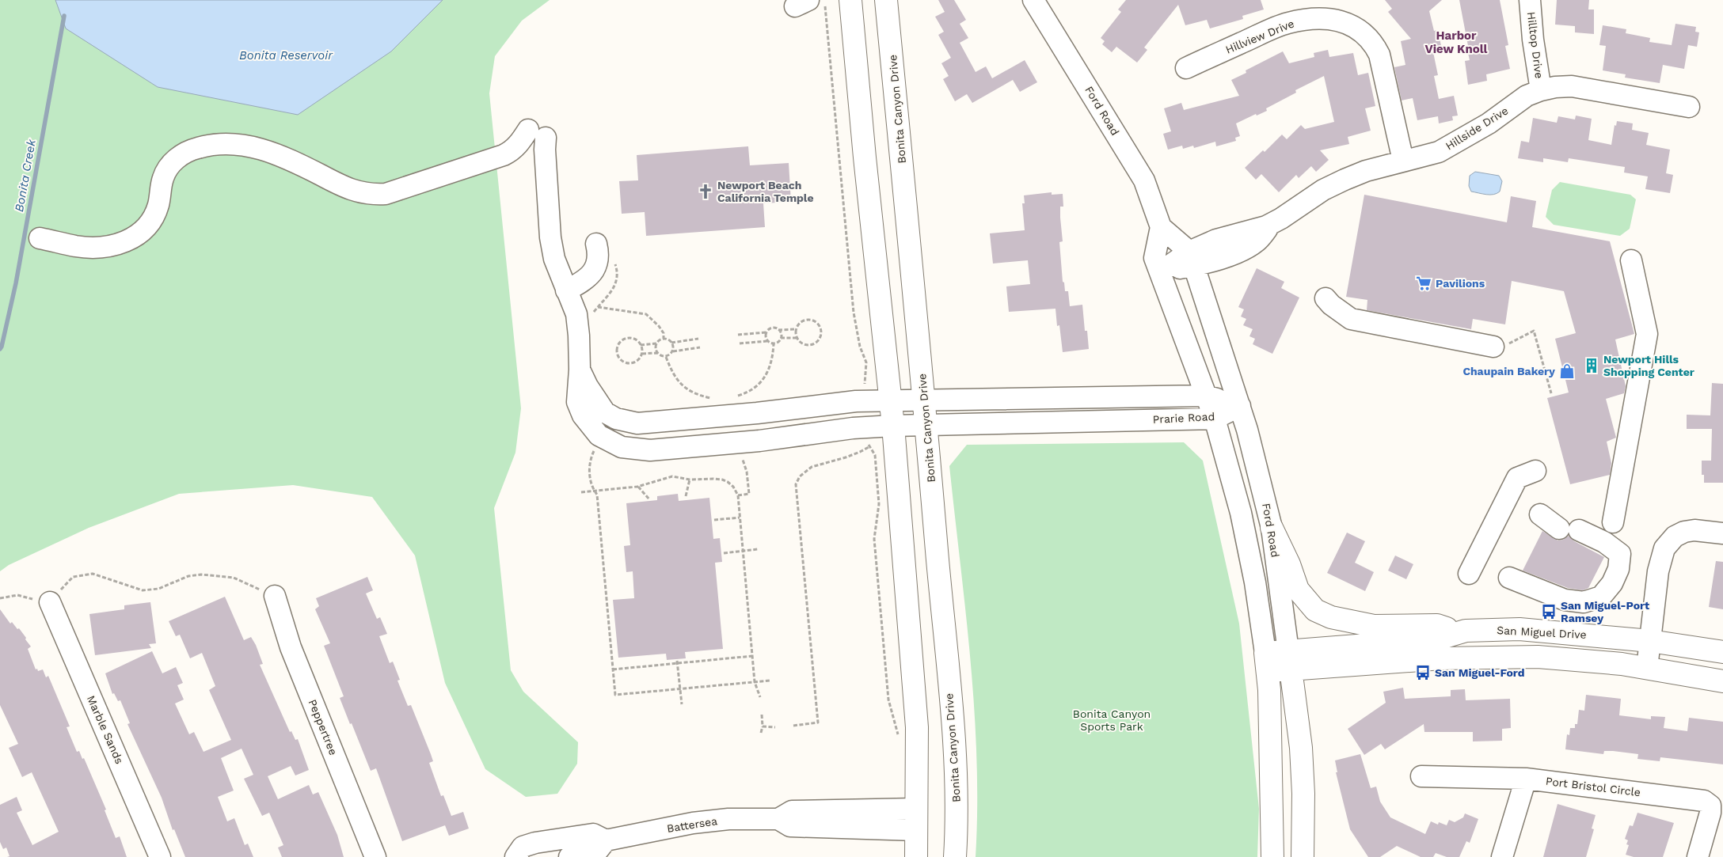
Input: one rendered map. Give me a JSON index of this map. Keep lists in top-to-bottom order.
{
  "streets": {
    "main road": ["Bonita Canyon Drive", "Ford Road", "San Miguel Drive"],
    "street": [
      "Hillview Drive",
      "Hilltop Drive",
      "Hillside Drive",
      "Prarie Road",
      "Peppertree",
      "Marble Sands",
      "Port Bristol Circle",
      "Battersea"
    ]
  },
  "crossings": [
    ["Hillview Drive", "Hillside Drive"],
    ["Hilltop Drive", "Hillside Drive"],
    ["Bonita Canyon Drive", "Prarie Road"],
    ["Ford Road", "Hillside Drive"],
    ["Ford Road", "Prarie Road"],
    ["Ford Road", "San Miguel Drive"]
  ],
  "districts": ["Harbor View Knoll"],
  "water": ["Bonita Reservoir", "Bonita Creek"],
  "parks": ["Bonita Canyon Sports Park"],
  "places": {
    "church": ["Newport Beach California Temple"],
    "supermarket": ["Pavilions"],
    "building": ["Newport Hills Shopping Center"],
    "shop": ["Chaupain Bakery"],
    "bus stop": ["San Miguel-Port Ramsey", "San Miguel-Ford"]
  }
}
